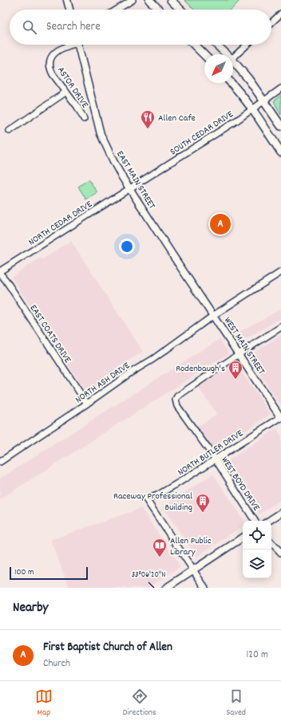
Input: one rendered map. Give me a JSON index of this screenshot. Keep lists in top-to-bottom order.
{
  "streets": {
    "street": [
      "ASTOR DRIVE",
      "SOUTH CEDAR DRIVE",
      "EAST MAIN STREET",
      "NORTH CEDAR DRIVE",
      "EAST COATS DRIVE",
      "WEST MAIN STREET",
      "NORTH ASH DRIVE",
      "NORTH BUTLER DRIVE",
      "WEST BOYD DRIVE"
    ]
  },
  "crossings": [
    ["SOUTH CEDAR DRIVE", "EAST MAIN STREET"],
    ["SOUTH CEDAR DRIVE", "NORTH CEDAR DRIVE"],
    ["EAST MAIN STREET", "NORTH CEDAR DRIVE"],
    ["EAST MAIN STREET", "WEST MAIN STREET"],
    ["EAST MAIN STREET", "NORTH ASH DRIVE"],
    ["EAST COATS DRIVE", "NORTH ASH DRIVE"],
    ["WEST MAIN STREET", "NORTH ASH DRIVE"],
    ["WEST MAIN STREET", "NORTH BUTLER DRIVE"],
    ["WEST MAIN STREET", "WEST BOYD DRIVE"],
    ["NORTH BUTLER DRIVE", "WEST BOYD DRIVE"]
  ],
  "places": {
    "restaurant": ["Allen Cafe"],
    "building": ["Rodenbaugh's", "Raceway Professional Building"],
    "library": ["Allen Public Library"]
  },
  "scale_bar": "100 m",
  "north": "bottom left",
  "page": {
    "search": "Search here",
    "pins": "A",
    "scale": "100 m",
    "heading": "Nearby",
    "list": [
      {
        "mark": "A",
        "name": "First Baptist Church of Allen",
        "note": "Church",
        "value": "120 m"
      }
    ],
    "nav": ["Map", "Directions", "Saved"]
  },
  "coordinates": ["33°06'20\"N"]
}
